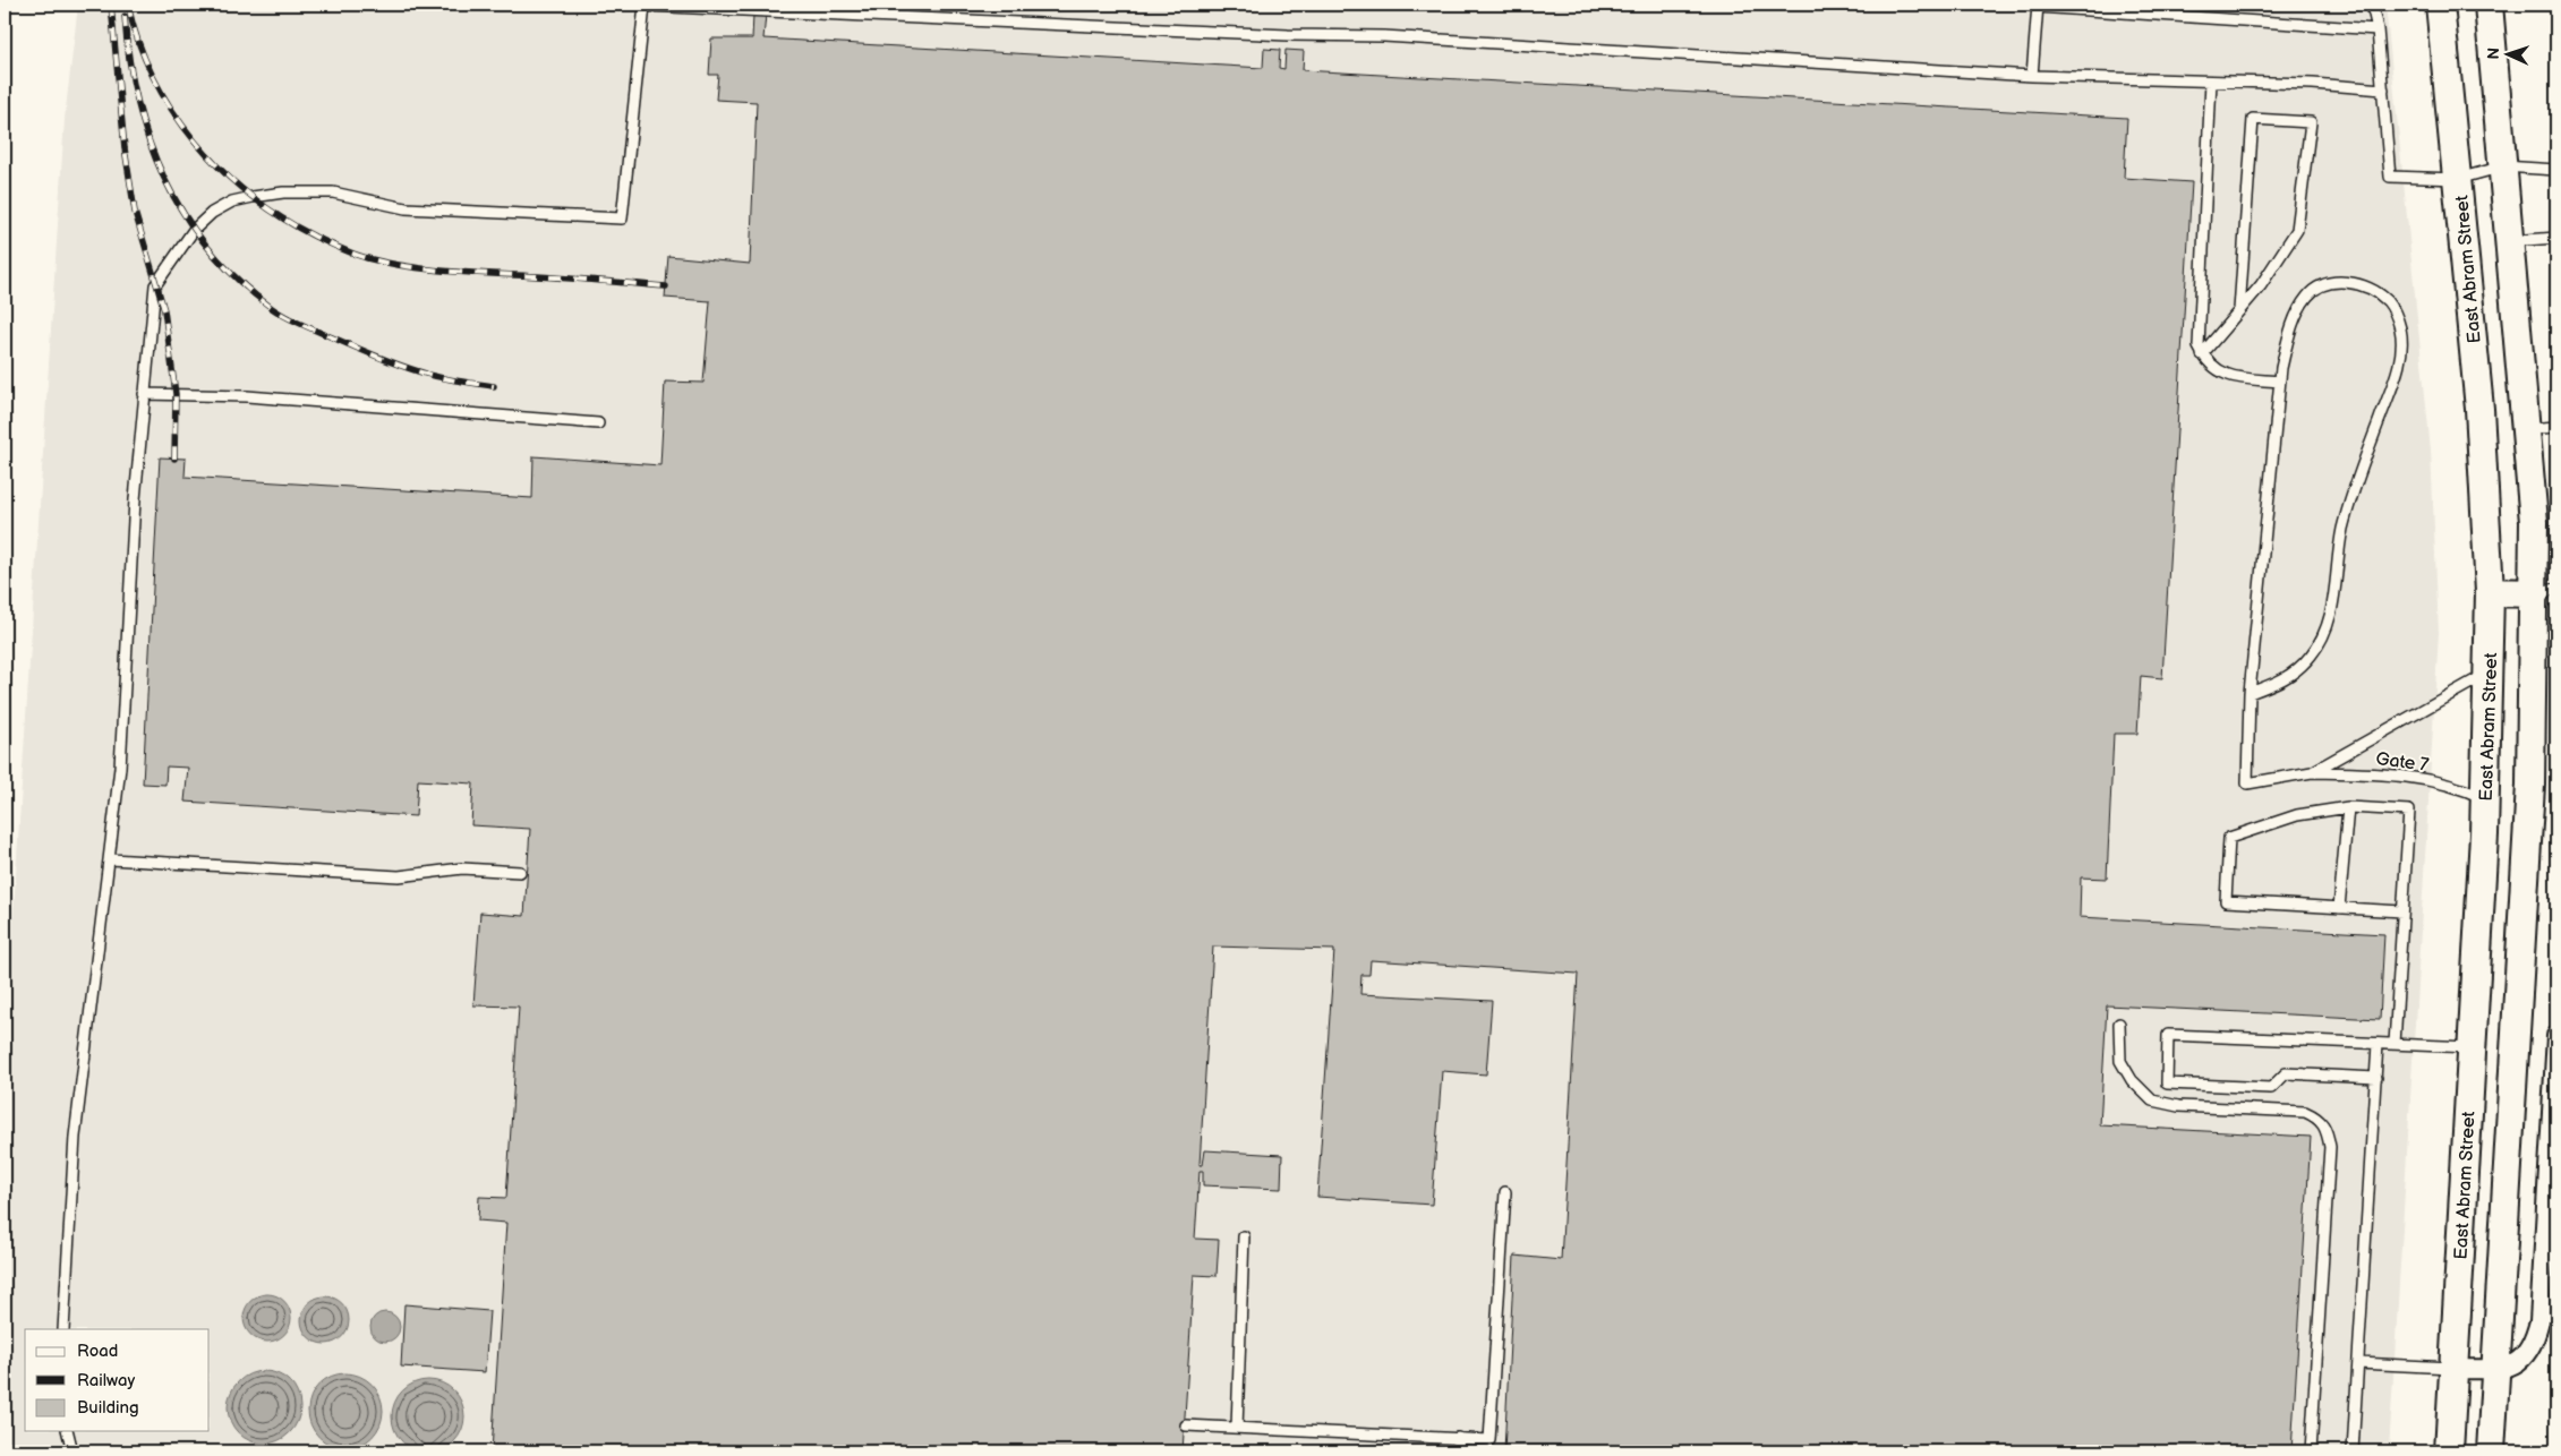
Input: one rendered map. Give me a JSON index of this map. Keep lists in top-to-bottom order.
{
  "streets": {
    "main road": ["East Abram Street"],
    "lane": ["Gate 7"]
  },
  "crossings": [
    ["East Abram Street", "Gate 7"]
  ],
  "legend": ["Road", "Railway", "Building"],
  "north": "left"
}
